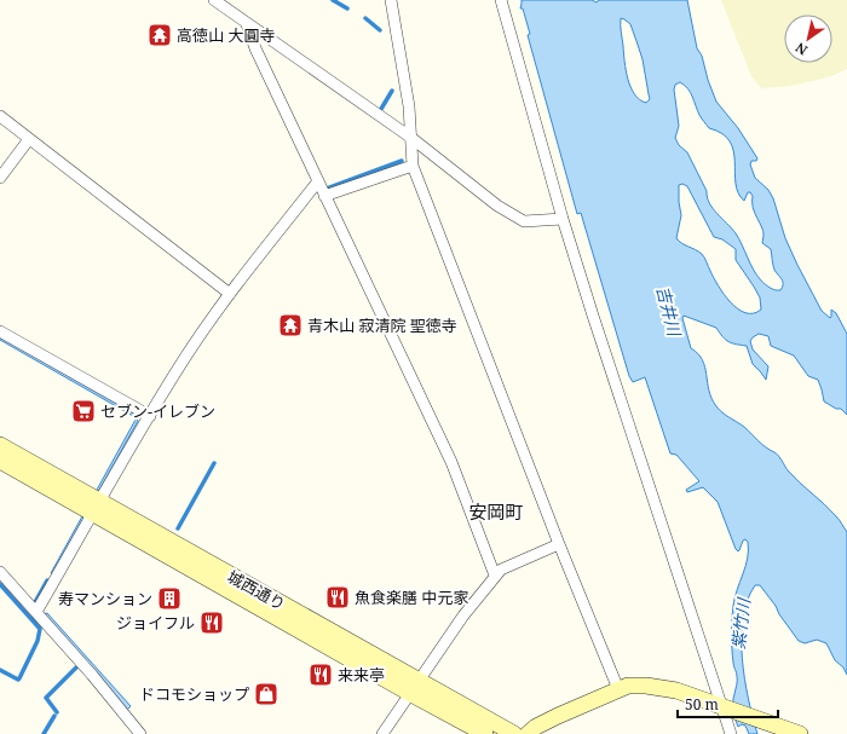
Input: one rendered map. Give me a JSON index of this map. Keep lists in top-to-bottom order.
{
  "streets": {
    "street": ["城西通り"]
  },
  "districts": ["安岡町"],
  "water": ["吉井川", "紫竹川"],
  "places": {
    "temple": ["高徳山 大圓寺", "青木山 寂清院 聖徳寺"],
    "supermarket": ["セブン-イレブン"],
    "restaurant": ["魚食楽膳 中元家", "ジョイフル", "来来亭"],
    "building": ["寿マンション"],
    "shop": ["ドコモショップ"]
  },
  "scale_bar": "50 m",
  "north": "bottom left"
}
